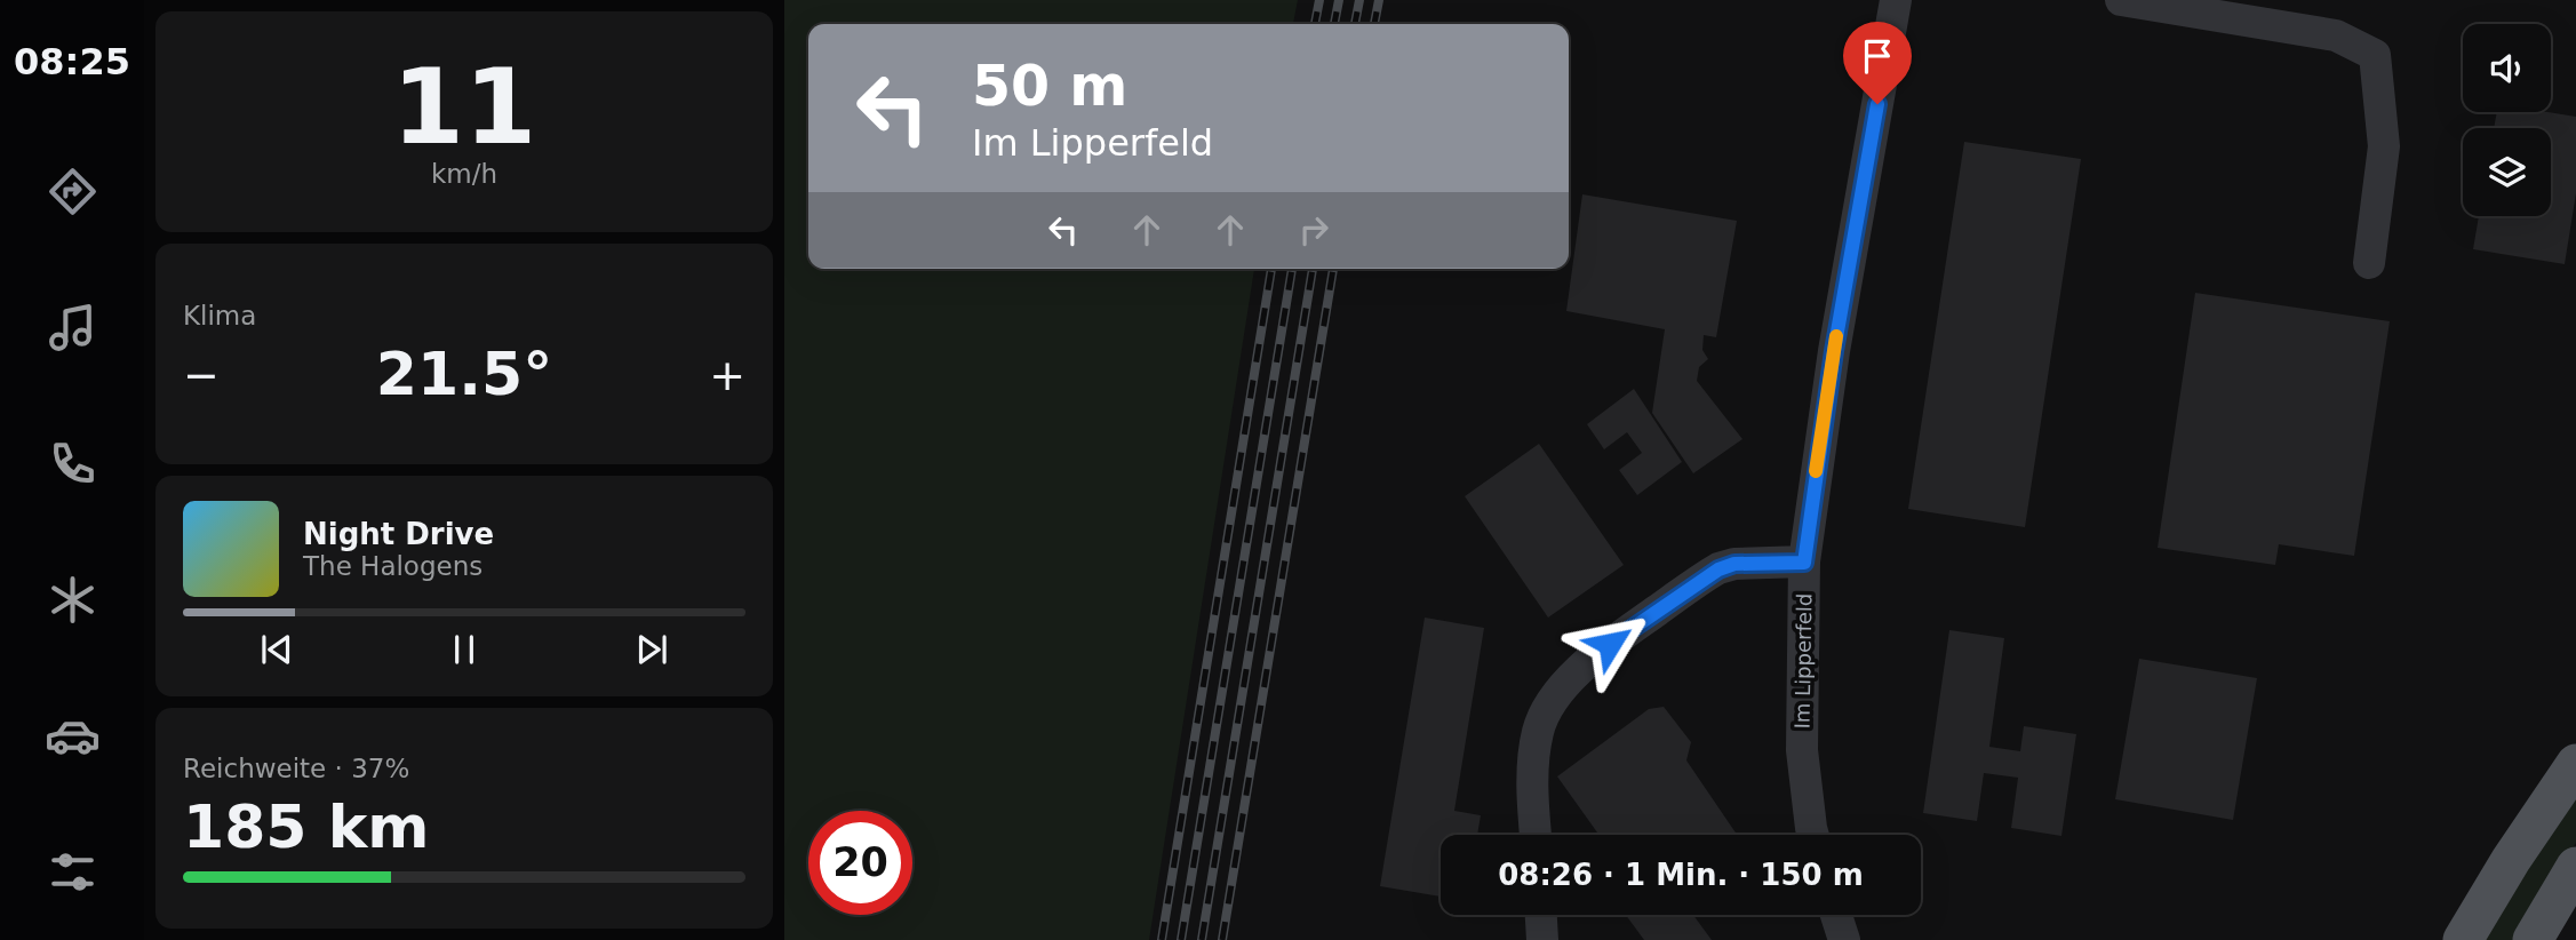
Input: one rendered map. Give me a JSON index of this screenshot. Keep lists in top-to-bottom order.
{
  "streets": {
    "street": ["Im Lipperfeld"]
  },
  "page": {
    "tabs": "08:25",
    "tile": [
      ["11", "km/h"],
      "Klima",
      ["Reichweite · 37%", "185 km"]
    ],
    "turn": ["50 m", "Im Lipperfeld"],
    "heat": ["−", "21.5°", "+"],
    "song": ["Night Drive", "The Halogens"],
    "limit": "20",
    "trip": "08:26 · 1 Min. · 150 m"
  }
}
